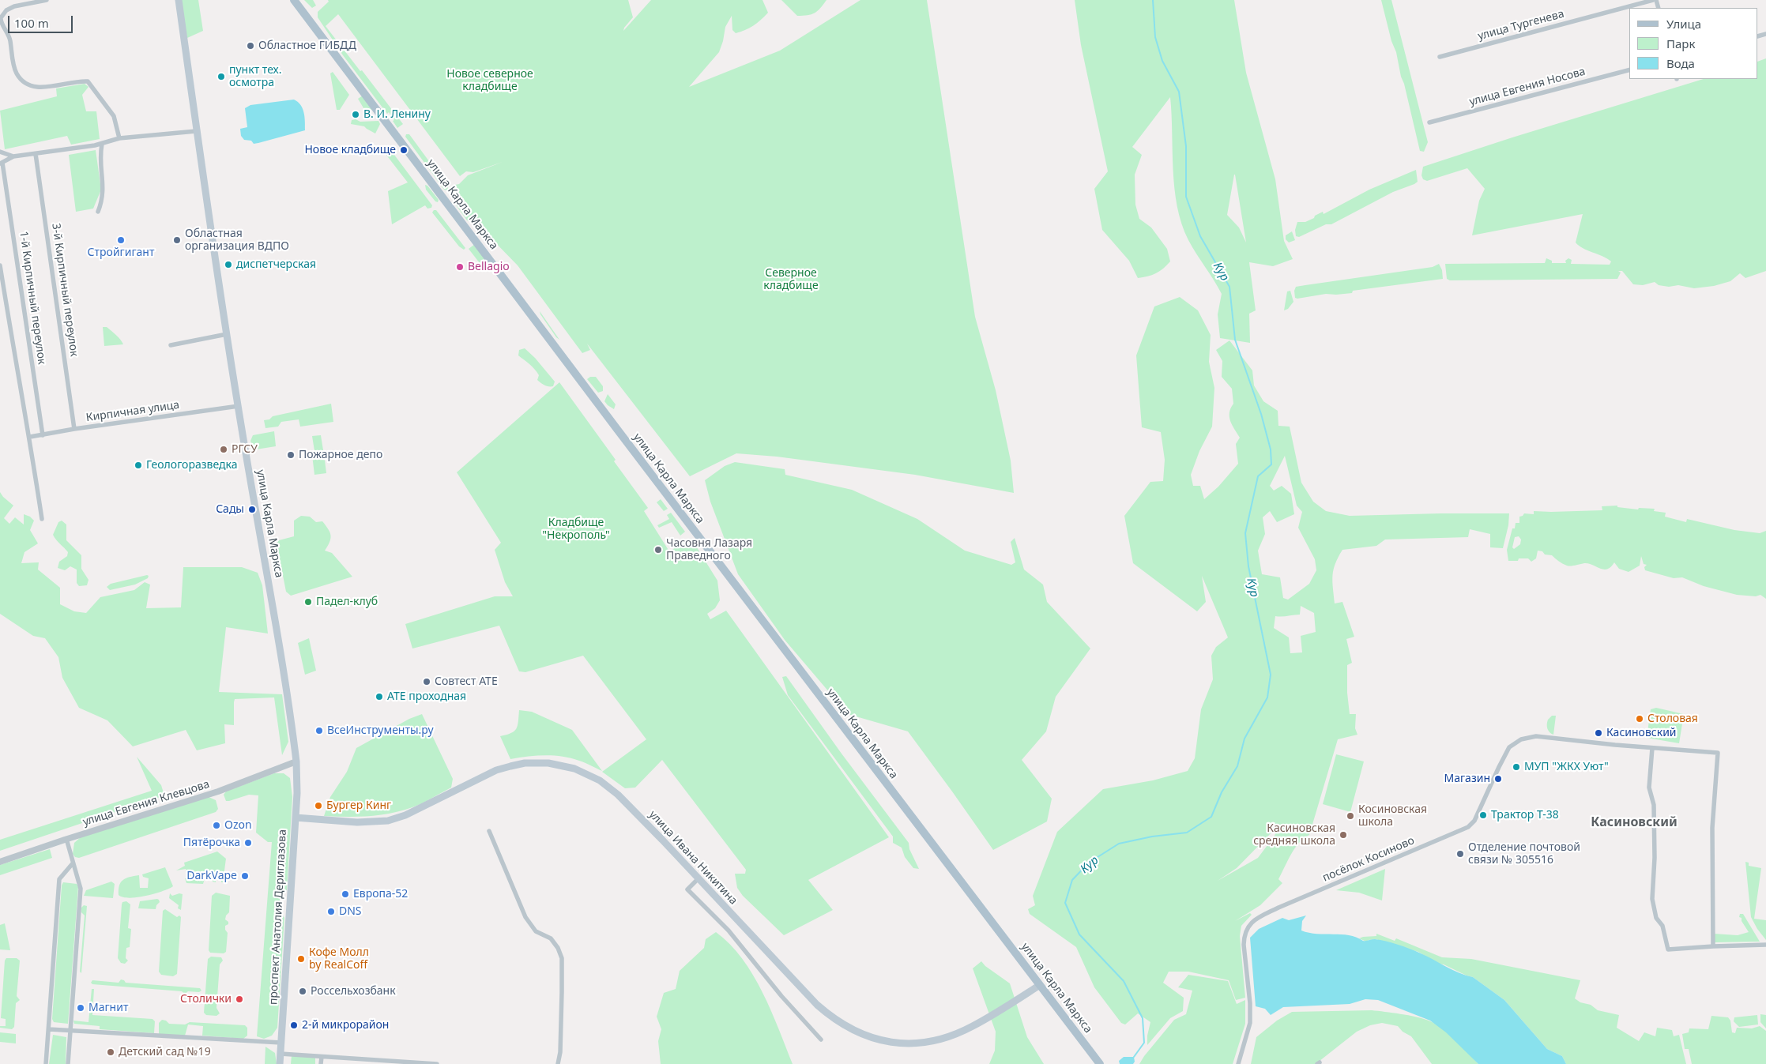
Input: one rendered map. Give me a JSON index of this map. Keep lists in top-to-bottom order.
{
  "streets": {
    "main road": ["улица Карла Маркса", "улица Ивана Никитина", "проспект Анатолия Дериглазова"],
    "street": [
      "улица Тургенева",
      "улица Евгения Носова",
      "3-й Кирпичный переулок",
      "1-й Кирпичный переулок",
      "Кирпичная улица",
      "улица Евгения Клевцова",
      "посёлок Косиново"
    ]
  },
  "crossings": [
    ["улица Карла Маркса", "Кирпичная улица"],
    ["улица Карла Маркса", "улица Евгения Клевцова"],
    ["улица Карла Маркса", "улица Ивана Никитина"],
    ["улица Карла Маркса", "проспект Анатолия Дериглазова"],
    ["3-й Кирпичный переулок", "Кирпичная улица"],
    ["1-й Кирпичный переулок", "Кирпичная улица"],
    ["улица Евгения Клевцова", "проспект Анатолия Дериглазова"],
    ["улица Ивана Никитина", "проспект Анатолия Дериглазова"]
  ],
  "districts": ["Касиновский"],
  "water": ["Кур"],
  "parks": ["Новое северное кладбище", "Северное кладбище", "Кладбище \"Некрополь\""],
  "places": [
    "Областное ГИБДД",
    "пункт тех. осмотра",
    "В. И. Ленину",
    "Новое кладбище",
    "Стройгигант",
    "Областная организация ВДПО",
    "диспетчерская",
    "Bellagio",
    "РГСУ",
    "Пожарное депо",
    "Геологоразведка",
    "Сады",
    "Часовня Лазаря Праведного",
    "Падел-клуб",
    "Совтест АТЕ",
    "АТЕ проходная",
    "Столовая",
    "ВсеИнструменты.ру",
    "Касиновский",
    "МУП \"ЖКХ Уют\"",
    "Магазин",
    "Бургер Кинг",
    "Трактор Т-38",
    "Косиновская школа",
    "Ozon",
    "Касиновская средняя школа",
    "Пятёрочка",
    "Отделение почтовой связи № 305516",
    "DarkVape",
    "Европа-52",
    "DNS",
    "Кофе Молл by RealCoff",
    "Россельхозбанк",
    "Столички",
    "Магнит",
    "2-й микрорайон",
    "Детский сад №19"
  ],
  "legend": ["Улица", "Парк", "Вода"],
  "scale_bar": "100 m"
}
